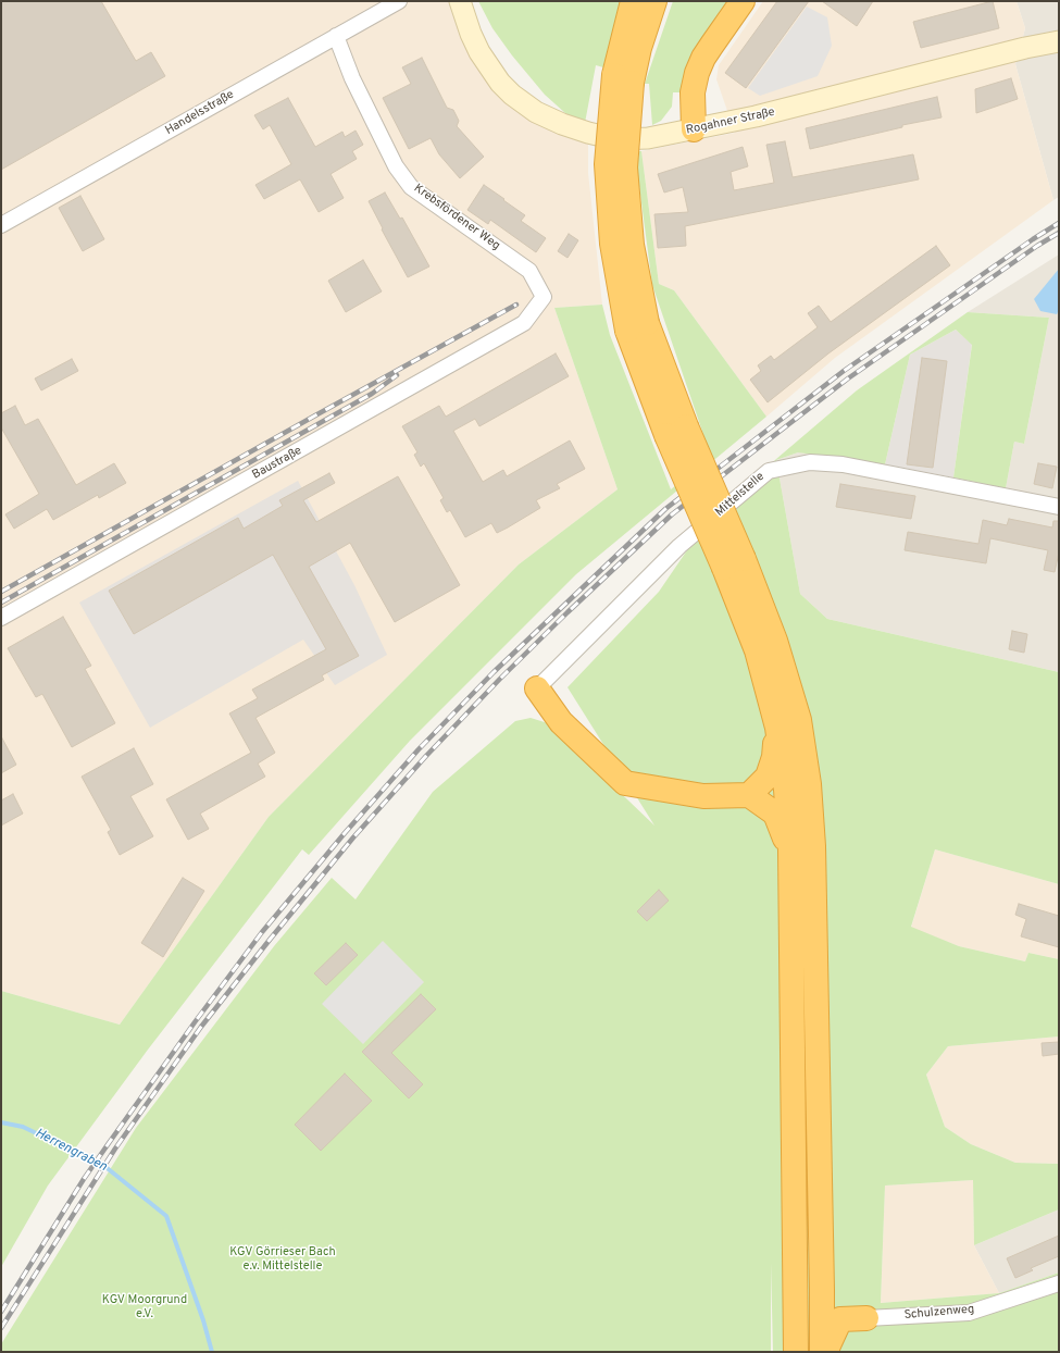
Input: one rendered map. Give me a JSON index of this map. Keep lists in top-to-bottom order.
{
  "streets": {
    "street": [
      "Handelsstraße",
      "Rogahner Straße",
      "Krebsfördener Weg",
      "Baustraße",
      "Mittelstelle",
      "Schulzenweg"
    ]
  },
  "crossings": [
    ["Handelsstraße", "Krebsfördener Weg"],
    ["Krebsfördener Weg", "Baustraße"]
  ],
  "water": ["Herrengraben"],
  "parks": ["KGV Görrieser Bach e.v. Mittelstelle", "KGV Moorgrund e.V."]
}
